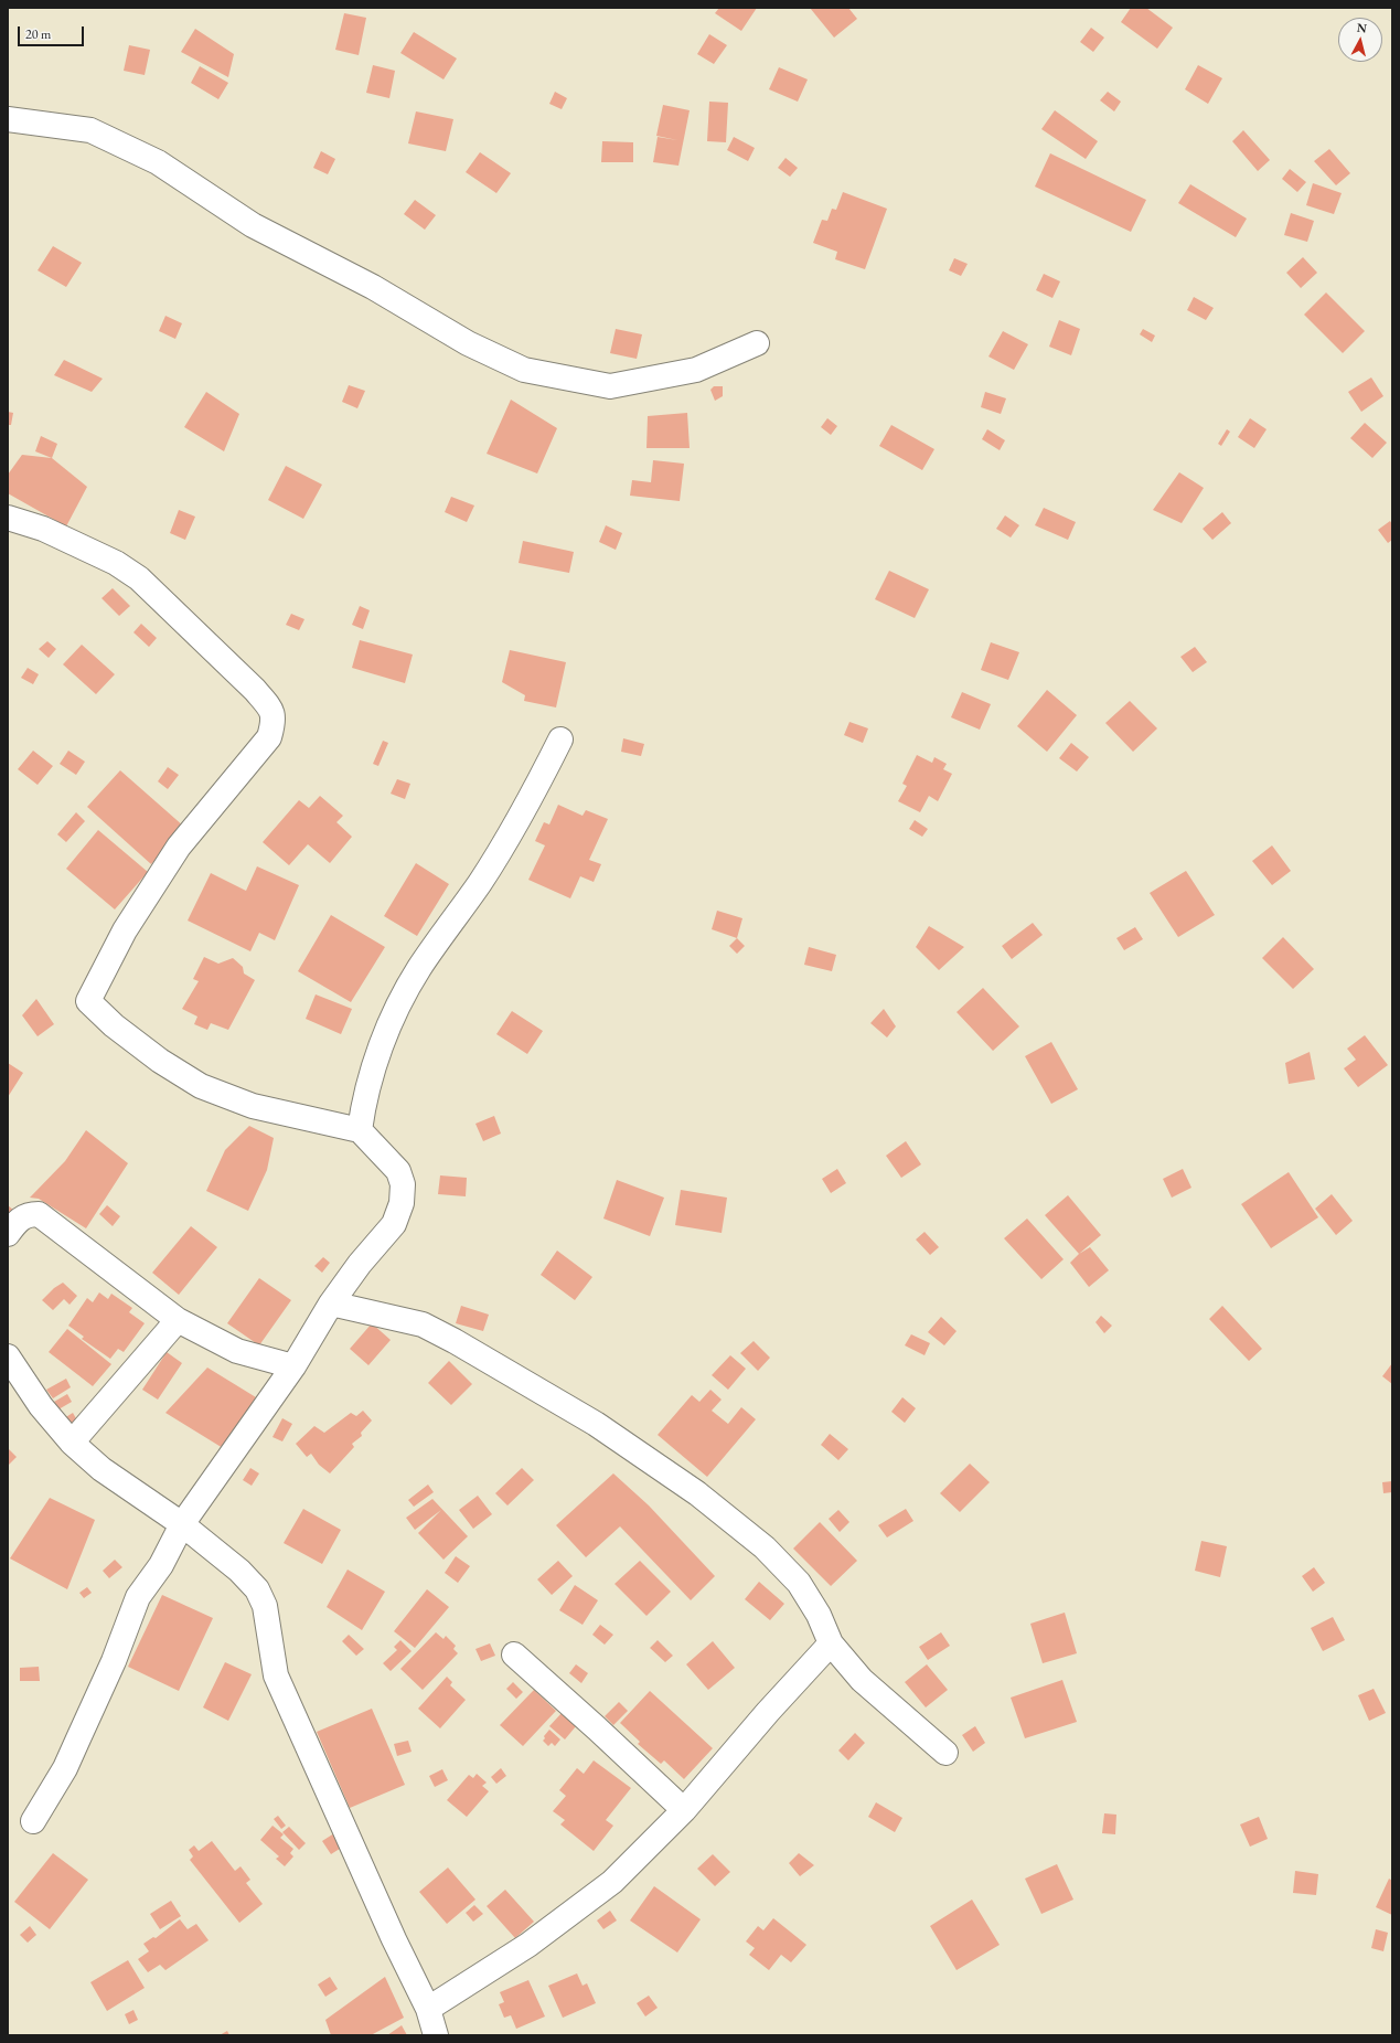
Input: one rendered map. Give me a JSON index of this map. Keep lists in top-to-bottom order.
{
  "scale_bar": "20 m",
  "north": "top"
}
